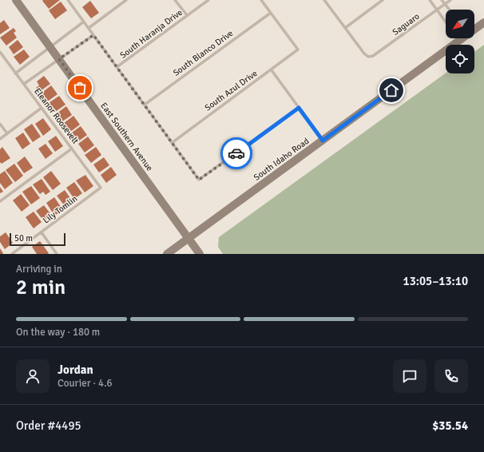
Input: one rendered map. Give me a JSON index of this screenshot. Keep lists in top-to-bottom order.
{
  "streets": {
    "main road": ["East Southern Avenue", "South Idaho Road"],
    "lane": [
      "Saguaro",
      "South Haranja Drive",
      "South Blanco Drive",
      "South Azul Drive",
      "Eleanor Roosevelt",
      "Lily Tomlin"
    ]
  },
  "crossings": [
    ["South Blanco Drive", "South Azul Drive"],
    ["Eleanor Roosevelt", "Lily Tomlin"],
    ["East Southern Avenue", "South Idaho Road"]
  ],
  "scale_bar": "50 m",
  "north": "bottom left",
  "page": {
    "scale": "50 m",
    "heading": ["2 min", "Arriving in", "13:05–13:10"],
    "panel": [
      "Jordan",
      "Courier · 4.6",
      "Order #4495",
      "$35.54"
    ],
    "bar": "On the way · 180 m"
  }
}
